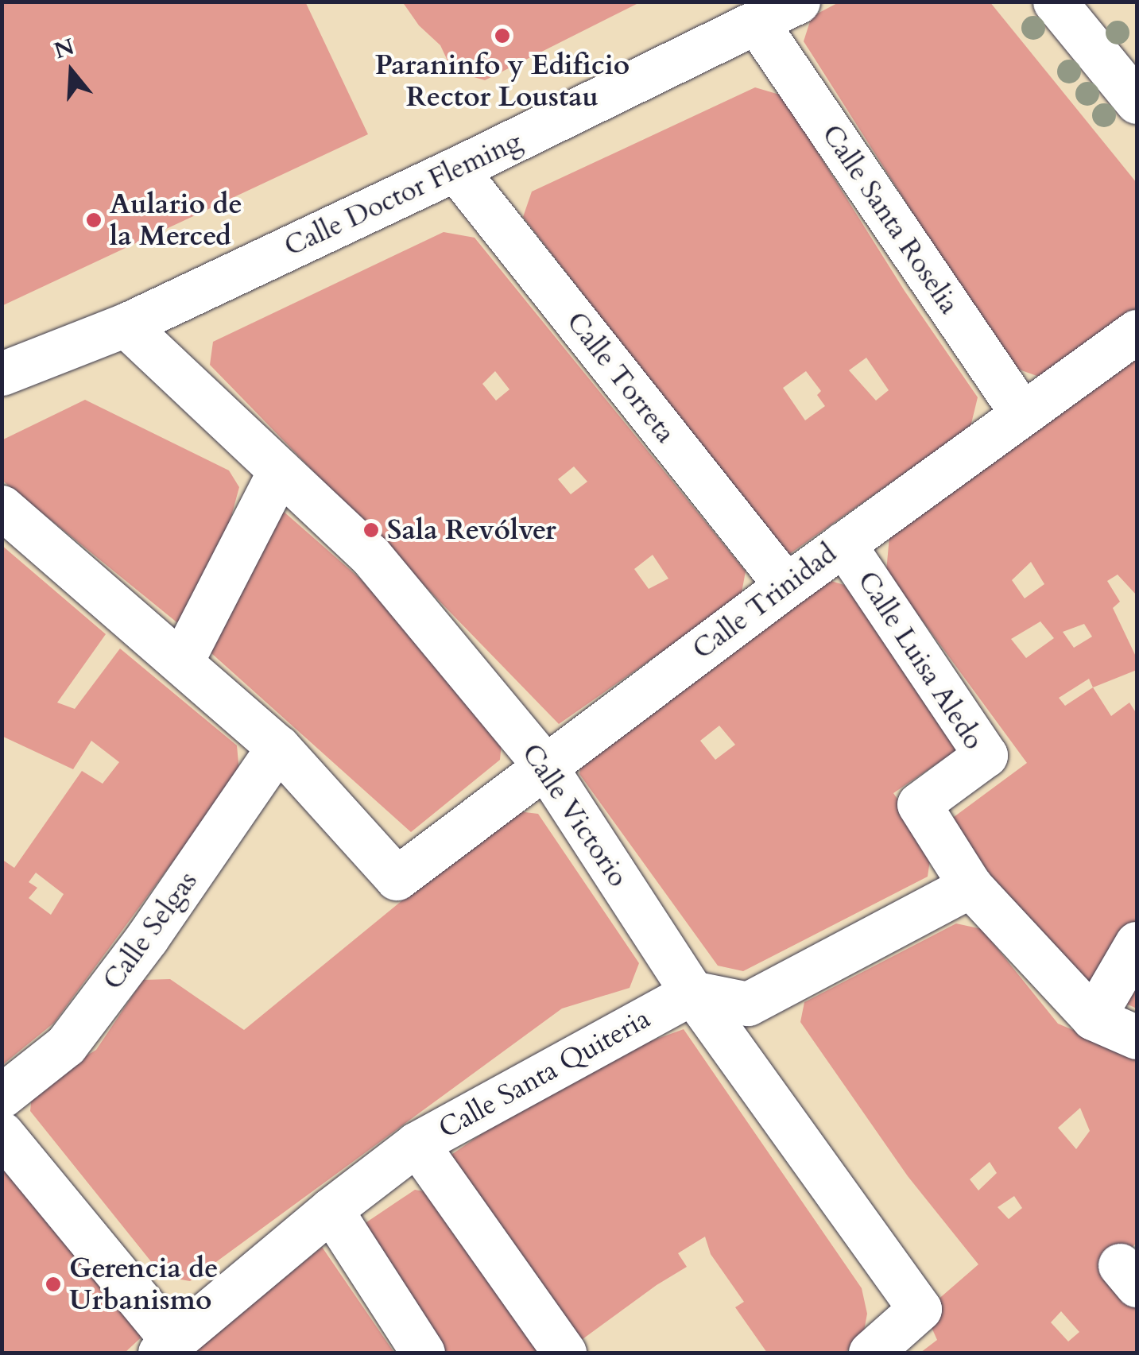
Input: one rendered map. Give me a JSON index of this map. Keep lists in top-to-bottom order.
{
  "streets": {
    "street": [
      "Calle Doctor Fleming",
      "Calle Santa Roselia",
      "Calle Torreta",
      "Calle Trinidad",
      "Calle Luisa Aledo",
      "Calle Victorio",
      "Calle Selgas",
      "Calle Santa Quiteria"
    ]
  },
  "crossings": [
    ["Calle Doctor Fleming", "Calle Santa Roselia"],
    ["Calle Doctor Fleming", "Calle Torreta"],
    ["Calle Doctor Fleming", "Calle Victorio"],
    ["Calle Santa Roselia", "Calle Trinidad"],
    ["Calle Torreta", "Calle Trinidad"],
    ["Calle Trinidad", "Calle Luisa Aledo"],
    ["Calle Trinidad", "Calle Victorio"],
    ["Calle Trinidad", "Calle Selgas"],
    ["Calle Victorio", "Calle Santa Quiteria"]
  ],
  "places": [
    "Paraninfo y Edificio Rector Loustau",
    "Aulario de la Merced",
    "Sala Revólver",
    "Gerencia de Urbanismo"
  ],
  "north": "top"
}
